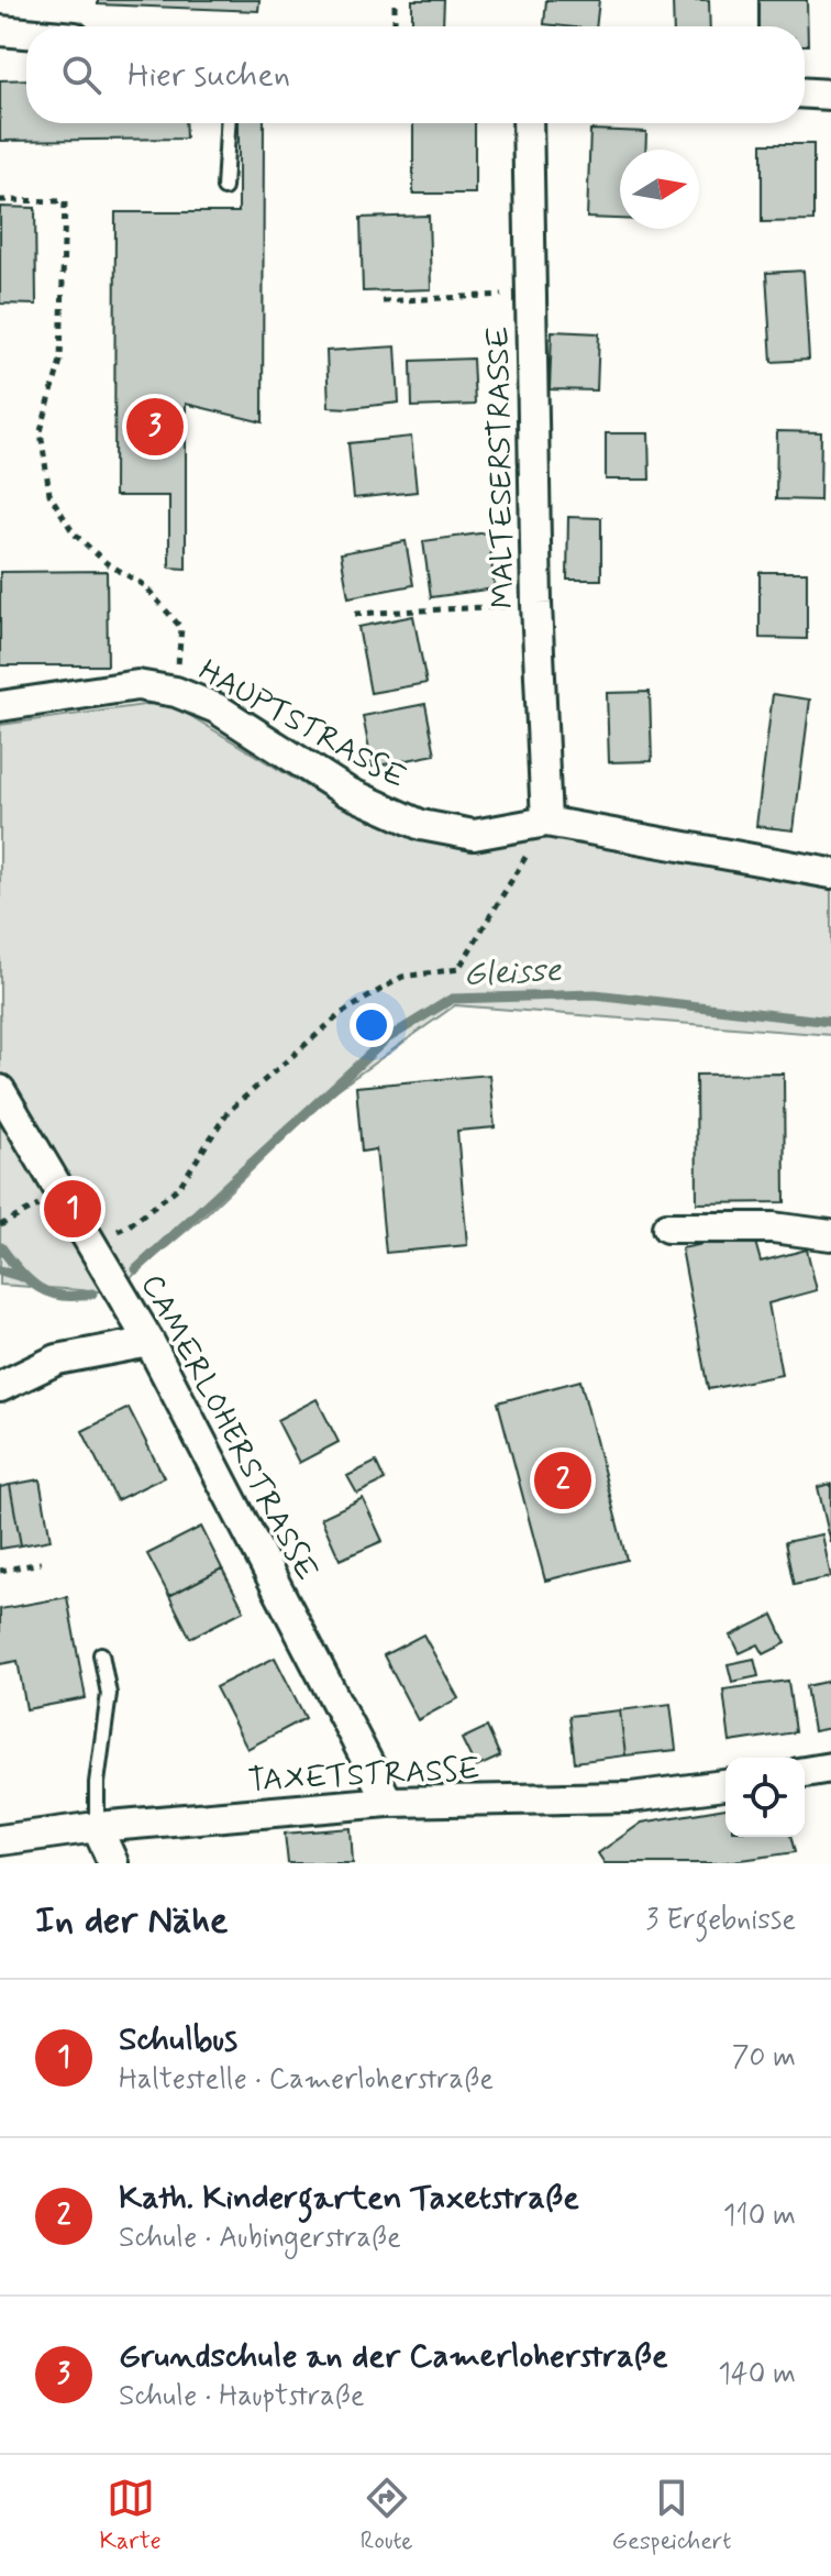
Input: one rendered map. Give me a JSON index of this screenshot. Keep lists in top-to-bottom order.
{
  "streets": {
    "street": [
      "MALTESERSTRASSE",
      "HAUPTSTRASSE",
      "CAMERLOHERSTRASSE",
      "TAXETSTRASSE"
    ]
  },
  "crossings": [
    ["MALTESERSTRASSE", "HAUPTSTRASSE"],
    ["CAMERLOHERSTRASSE", "TAXETSTRASSE"]
  ],
  "water": ["Gleisse"],
  "north": "right",
  "page": {
    "search": "Hier suchen",
    "pins": ["3", "1", "2"],
    "heading": ["In der Nähe", "3 Ergebnisse"],
    "list": [
      {
        "mark": "1",
        "name": "Schulbus",
        "note": "Haltestelle · Camerloherstraße",
        "value": "70 m"
      },
      {
        "mark": "2",
        "name": "Kath. Kindergarten Taxetstraße",
        "note": "Schule · Aubingerstraße",
        "value": "110 m"
      },
      {
        "mark": "3",
        "name": "Grundschule an der Camerloherstraße",
        "note": "Schule · Hauptstraße",
        "value": "140 m"
      }
    ],
    "nav": ["Karte", "Route", "Gespeichert"]
  }
}
